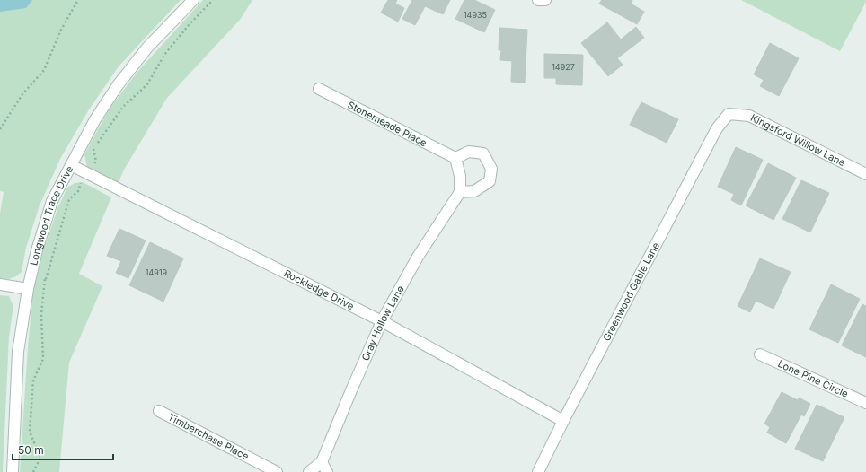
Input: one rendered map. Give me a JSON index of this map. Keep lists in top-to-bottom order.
{
  "streets": {
    "street": [
      "Stonemeade Place",
      "Kingsford Willow Lane",
      "Longwood Trace Drive",
      "Rockledge Drive",
      "Greenwood Gable Lane",
      "Gray Hollow Lane",
      "Lone Pine Circle",
      "Timberchase Place"
    ]
  },
  "crossings": [
    ["Kingsford Willow Lane", "Greenwood Gable Lane"],
    ["Longwood Trace Drive", "Rockledge Drive"],
    ["Rockledge Drive", "Greenwood Gable Lane"],
    ["Rockledge Drive", "Gray Hollow Lane"]
  ],
  "house_numbers": ["14935", "14927", "14919"],
  "scale_bar": "50 m"
}
